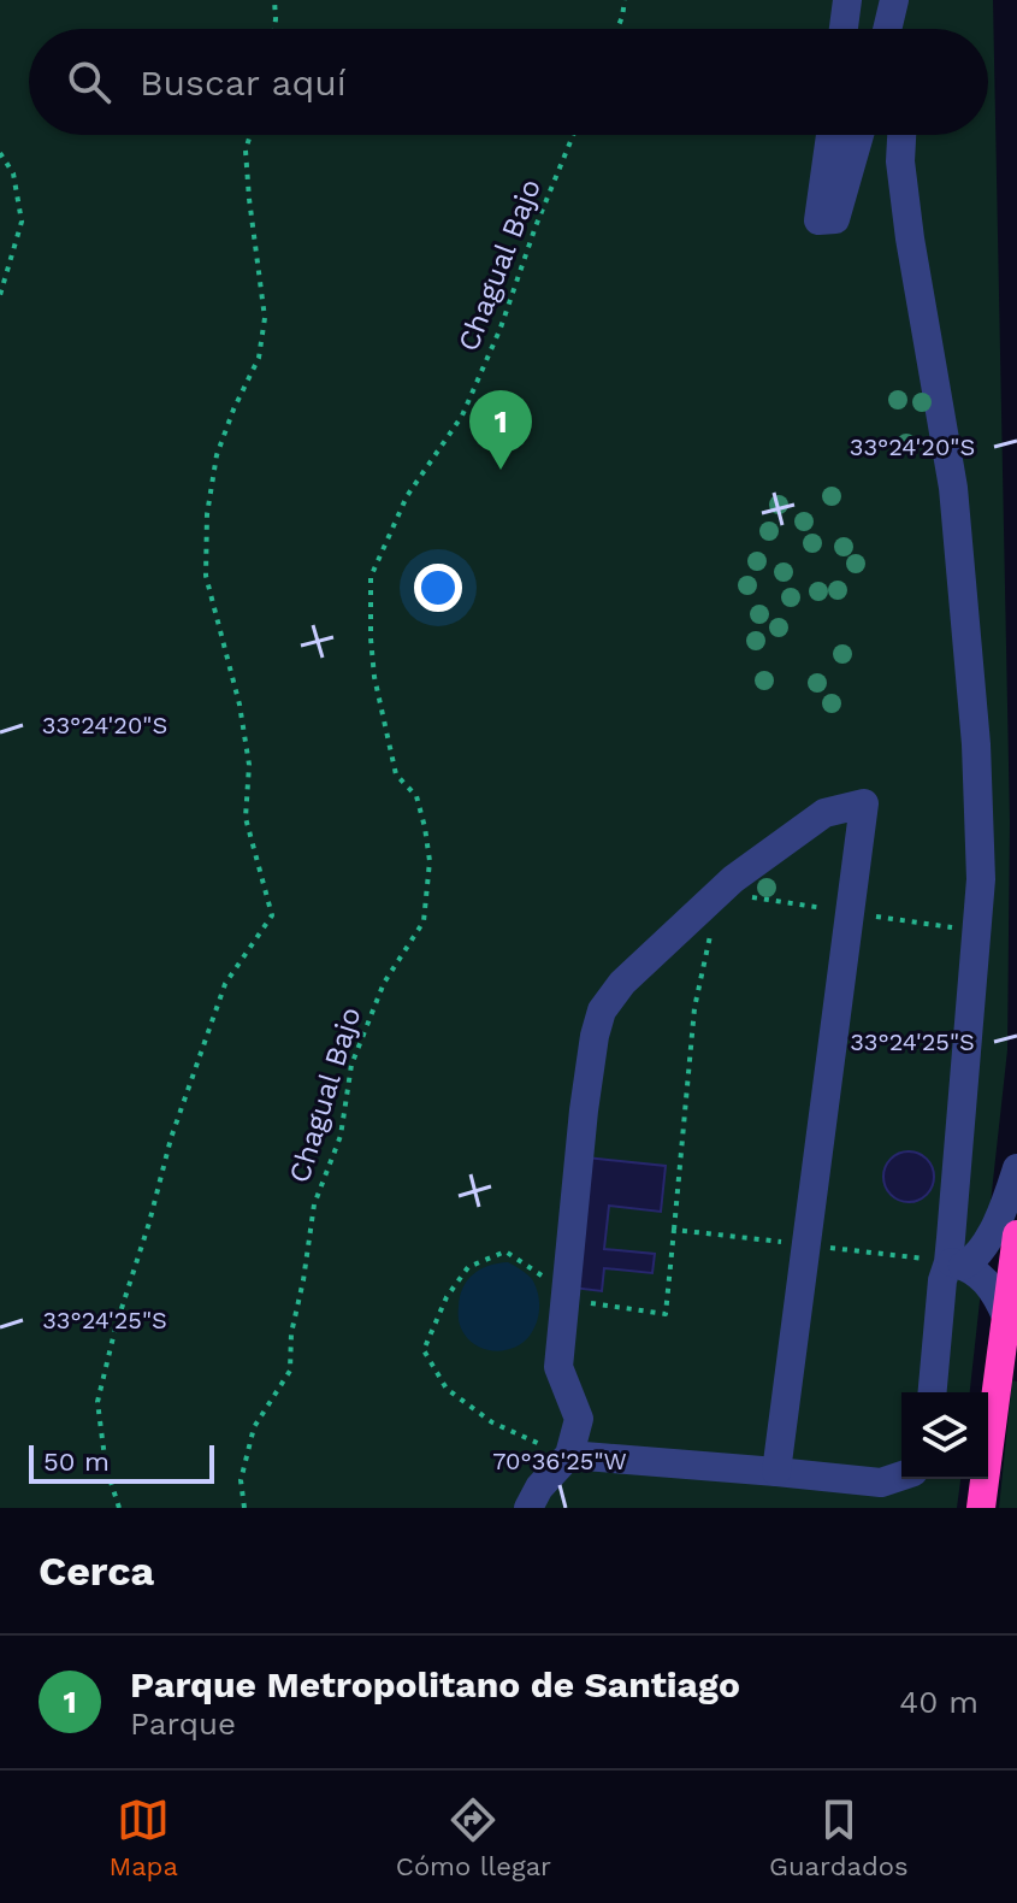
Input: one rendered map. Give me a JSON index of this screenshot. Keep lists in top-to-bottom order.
{
  "streets": {
    "path": ["Chagual Bajo"]
  },
  "scale_bar": "50 m",
  "page": {
    "search": "Buscar aquí",
    "pins": "1",
    "scale": "50 m",
    "heading": "Cerca",
    "list": [
      {
        "mark": "1",
        "name": "Parque Metropolitano de Santiago",
        "note": "Parque",
        "value": "40 m"
      }
    ],
    "nav": ["Mapa", "Cómo llegar", "Guardados"]
  },
  "coordinates": ["33°24'20\"S", "33°24'25\"S", "70°36'25\"W"]
}
